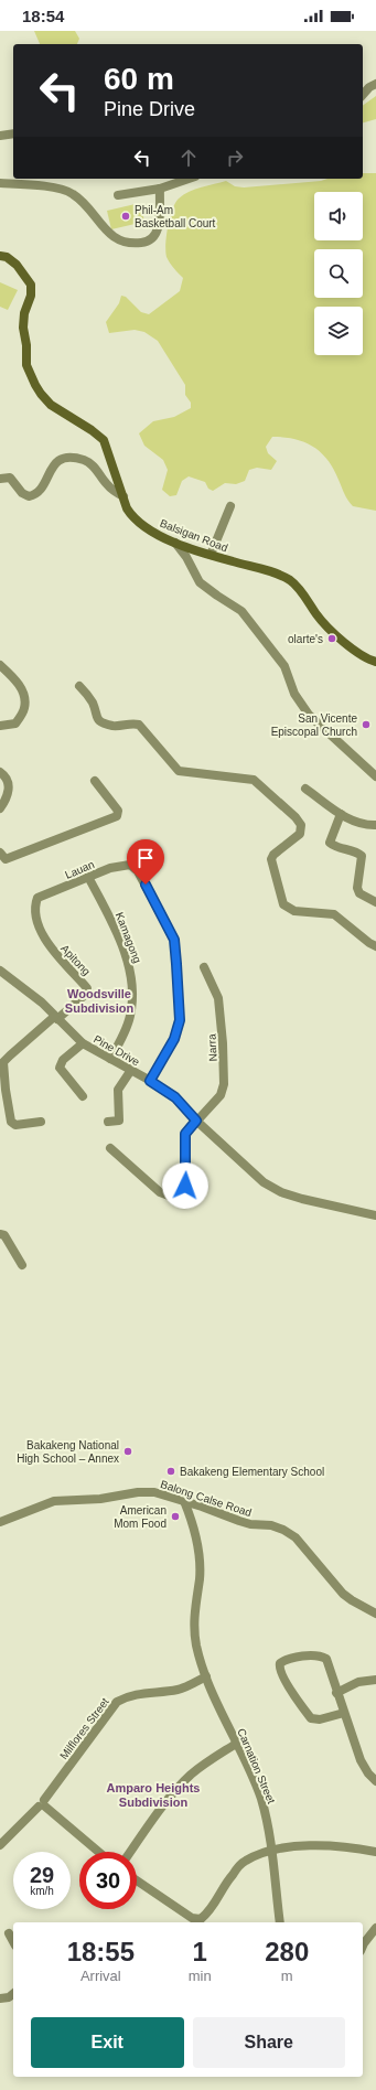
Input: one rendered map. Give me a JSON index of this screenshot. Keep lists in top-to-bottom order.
{
  "streets": {
    "street": [
      "Balsigan Road",
      "Lauan",
      "Kamagong",
      "Apitong",
      "Narra",
      "Pine Drive",
      "Balong Calse Road",
      "Milflores Street",
      "Carnation Street"
    ]
  },
  "crossings": [
    ["Lauan", "Kamagong"],
    ["Lauan", "Apitong"],
    ["Lauan", "Pine Drive"],
    ["Kamagong", "Pine Drive"],
    ["Apitong", "Pine Drive"],
    ["Narra", "Pine Drive"],
    ["Balong Calse Road", "Carnation Street"],
    ["Milflores Street", "Carnation Street"]
  ],
  "districts": ["Woodsville Subdivision", "Amparo Heights Subdivision"],
  "places": [
    "Phil-Am Basketball Court",
    "olarte's",
    "San Vicente Episcopal Church",
    "Bakakeng National High School – Annex",
    "Bakakeng Elementary School",
    "American Mom Food"
  ],
  "page": {
    "status": "18:54",
    "turn": ["60 m", "Pine Drive"],
    "speed": "29 km/h",
    "limit": "30",
    "eta": [
      "18:55",
      "Arrival",
      "1",
      "min",
      "280",
      "m"
    ],
    "buttons": ["Exit", "Share"]
  }
}
